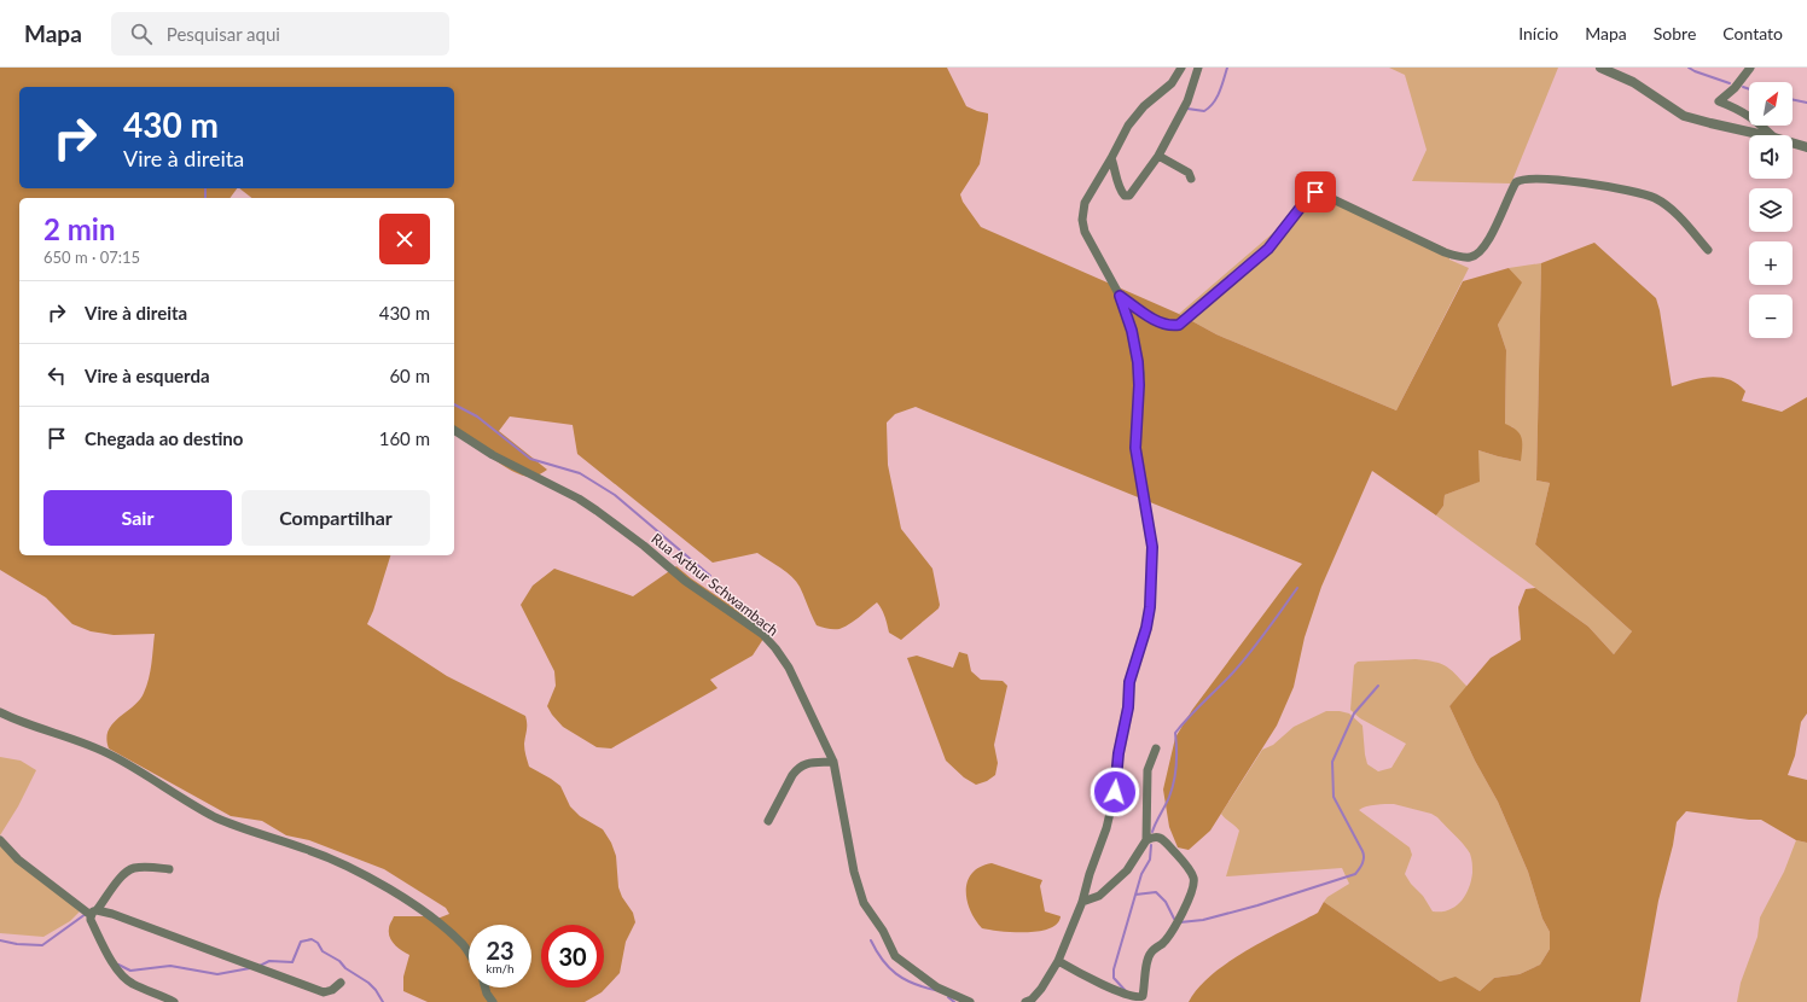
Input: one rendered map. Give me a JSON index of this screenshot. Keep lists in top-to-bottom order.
{
  "streets": {
    "street": ["Rua Arthur Schwambach"]
  },
  "north": "top right",
  "page": {
    "header": "Mapa",
    "search": "Pesquisar aqui",
    "nav": [
      "Início",
      "Mapa",
      "Sobre",
      "Contato"
    ],
    "map_buttons": ["+", "−"],
    "turn": ["430 m", "Vire à direita"],
    "heading": ["2 min", "650 m · 07:15"],
    "list": [
      {
        "name": "Vire à direita",
        "value": "430 m"
      },
      {
        "name": "Vire à esquerda",
        "value": "60 m"
      },
      {
        "name": "Chegada ao destino",
        "value": "160 m"
      }
    ],
    "buttons": ["Sair", "Compartilhar"],
    "speed": "23 km/h",
    "limit": "30"
  }
}
